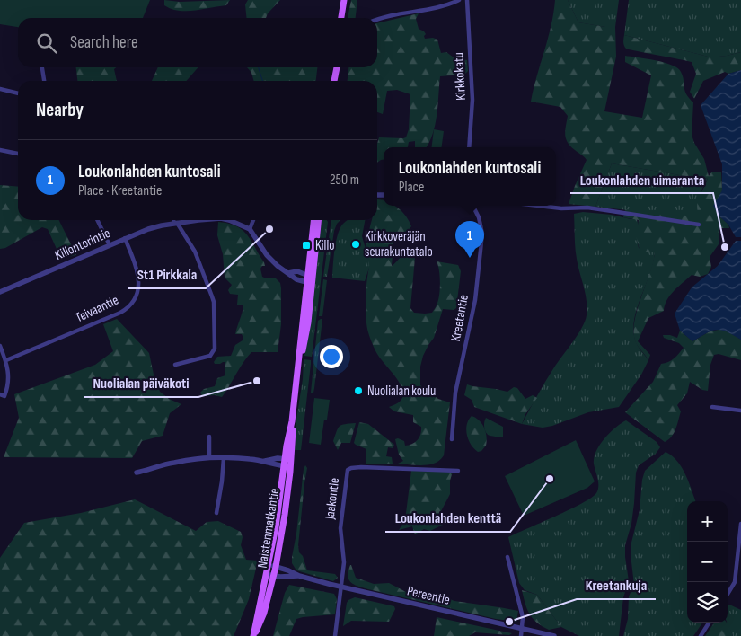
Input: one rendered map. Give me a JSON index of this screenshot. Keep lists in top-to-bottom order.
{
  "streets": {
    "main road": ["Naistenmatkantie"],
    "street": [
      "Kirkkokatu",
      "Killontorintie",
      "Teivaantie",
      "Kreetantie",
      "Jaakontie",
      "Pereentie"
    ]
  },
  "crossings": [
    ["Killontorintie", "Teivaantie"],
    ["Jaakontie", "Pereentie"],
    ["Naistenmatkantie", "Pereentie"]
  ],
  "places": {
    "other": [
      "St1 Pirkkala",
      "Kirkkoveräjän seurakuntatalo",
      "Loukonlahden uimaranta",
      "Nuolialan päiväkoti",
      "Nuolialan koulu",
      "Loukonlahden kenttä",
      "Kreetankuja"
    ],
    "transit": ["Killo"]
  },
  "page": {
    "search": "Search here",
    "heading": "Nearby",
    "list": [
      {
        "mark": "1",
        "name": "Loukonlahden kuntosali",
        "note": "Place · Kreetantie",
        "value": "250 m"
      }
    ],
    "popup": ["Loukonlahden kuntosali", "Place"],
    "pins": "1",
    "map_buttons": ["+", "−"]
  }
}
